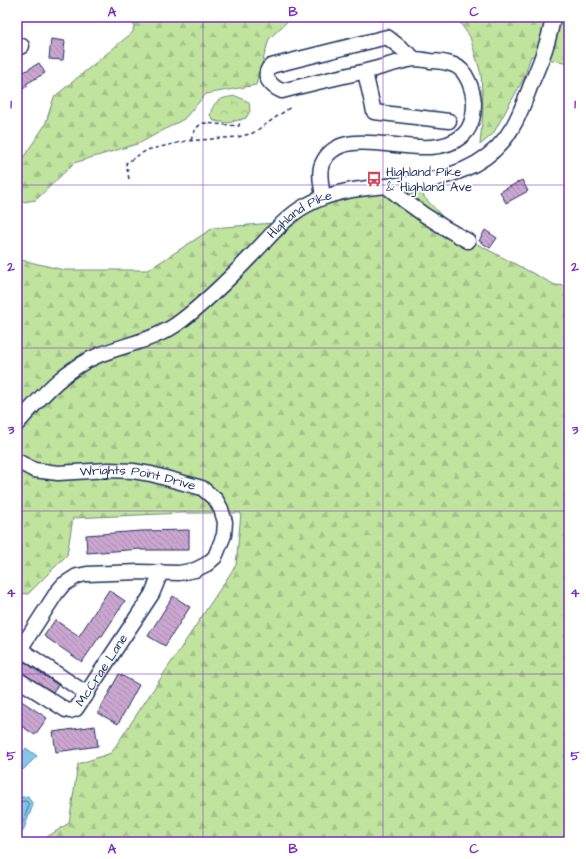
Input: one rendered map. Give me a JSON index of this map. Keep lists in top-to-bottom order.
{
  "streets": {
    "street": ["Highland Pike", "Wrights Point Drive", "McCrae Lane"]
  },
  "crossings": [
    ["Wrights Point Drive", "McCrae Lane"]
  ],
  "places": {
    "bus stop": ["Highland Pike & Highland Ave"]
  },
  "grid": {
    "columns": ["A", "B", "C"],
    "rows": [
      "1",
      "2",
      "3",
      "4",
      "5"
    ]
  }
}
